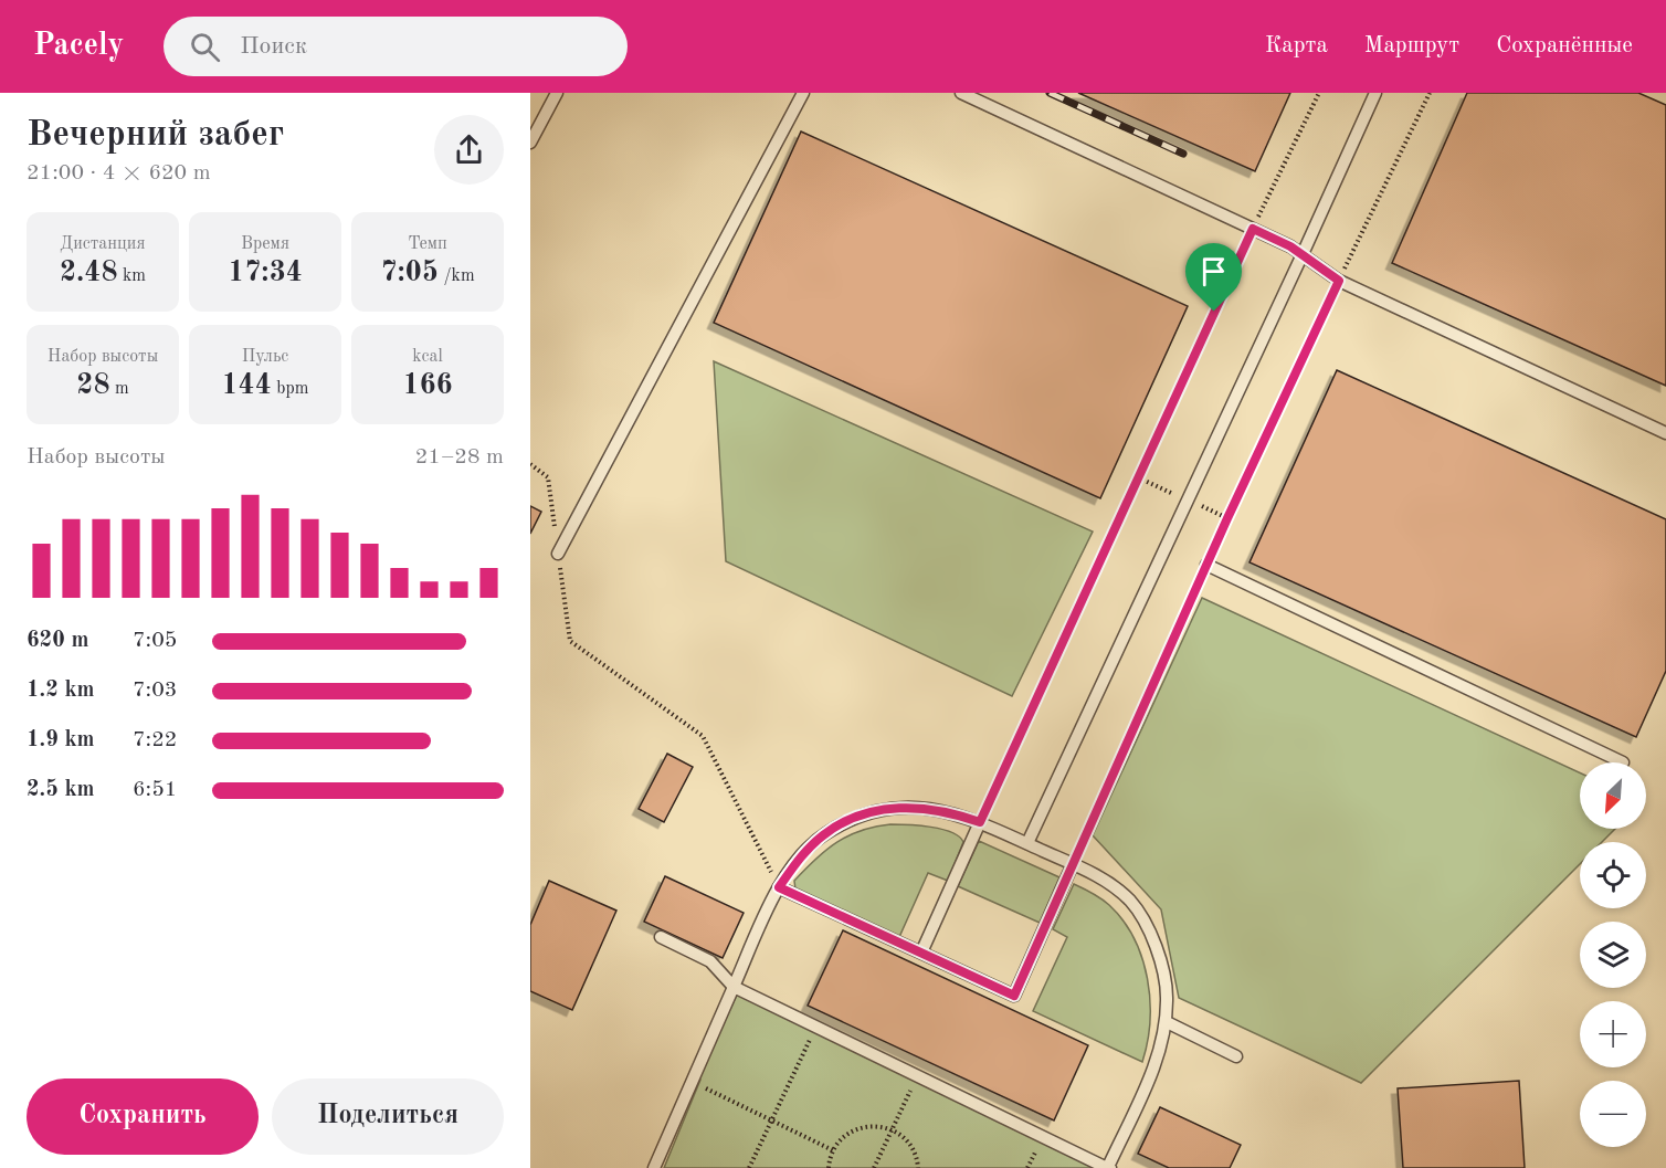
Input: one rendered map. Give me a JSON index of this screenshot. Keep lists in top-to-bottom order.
{
  "north": "bottom left",
  "page": {
    "header": "Pacely",
    "search": "Поиск",
    "nav": ["Карта", "Маршрут", "Сохранённые"],
    "heading": ["Вечерний забег", "21:00 · 4 × 620 m"],
    "stats": [
      ["Дистанция", "2.48 km"],
      ["Время", "17:34"],
      ["Темп", "7:05 /km"],
      ["Набор высоты", "28 m"],
      ["Пульс", "144 bpm"],
      ["kcal", "166"]
    ],
    "chart": ["Набор высоты", "21–28 m"],
    "list": [
      {
        "name": "620 m",
        "note": "7:05"
      },
      {
        "name": "1.2 km",
        "note": "7:03"
      },
      {
        "name": "1.9 km",
        "note": "7:22"
      },
      {
        "name": "2.5 km",
        "note": "6:51"
      }
    ],
    "map_buttons": ["+", "−"],
    "buttons": ["Сохранить", "Поделиться"]
  }
}
